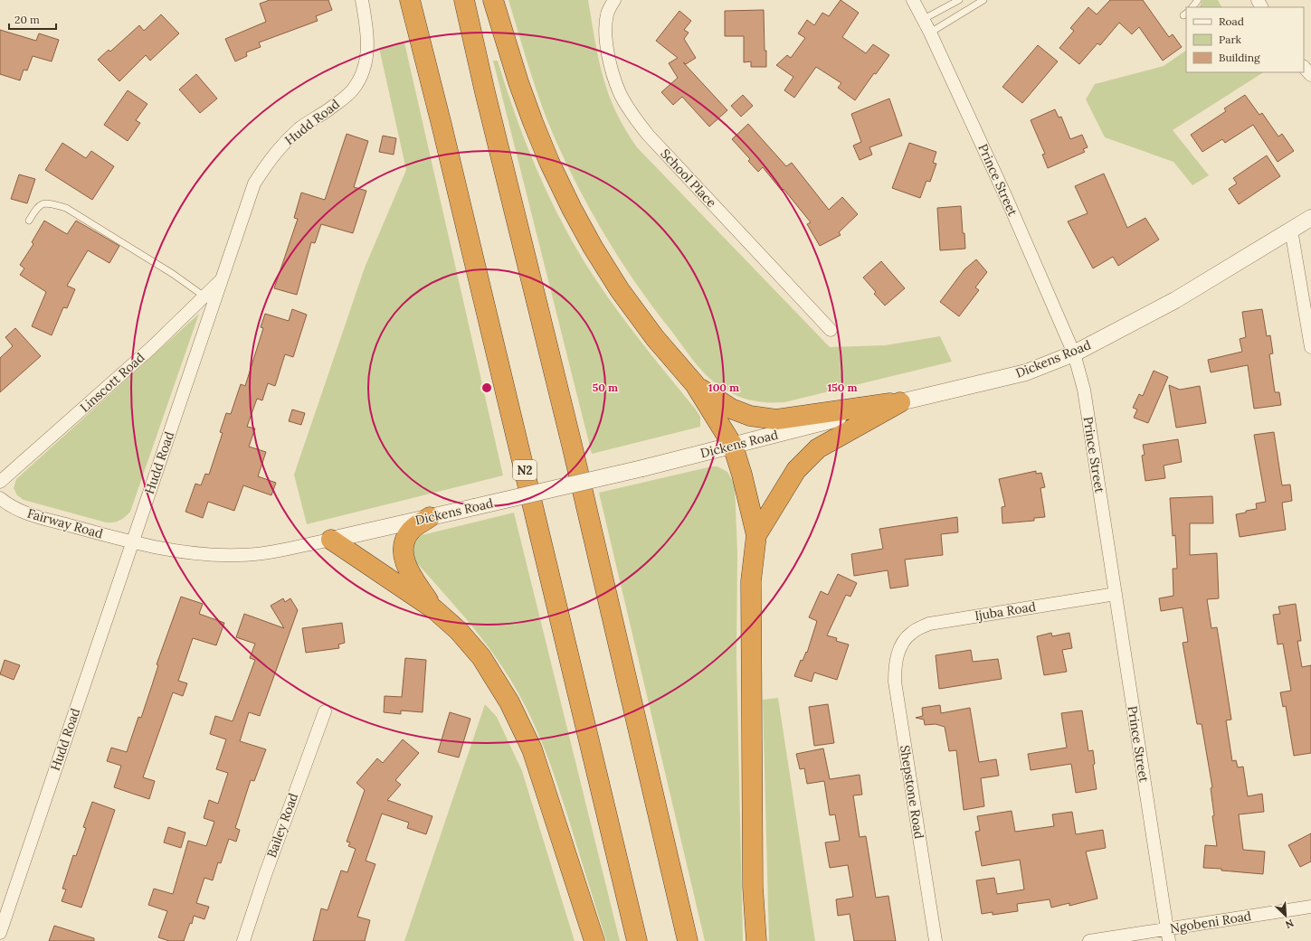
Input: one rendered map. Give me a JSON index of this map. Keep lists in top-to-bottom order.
{
  "streets": {
    "highway": ["N2"],
    "street": [
      "Hudd Road",
      "School Place",
      "Prince Street",
      "Dickens Road",
      "Linscott Road",
      "Fairway Road",
      "Ijuba Road",
      "Shepstone Road",
      "Bailey Road",
      "Ngobeni Road"
    ]
  },
  "crossings": [
    ["Hudd Road", "Dickens Road"],
    ["Hudd Road", "Linscott Road"],
    ["Hudd Road", "Fairway Road"],
    ["Prince Street", "Dickens Road"],
    ["Prince Street", "Ijuba Road"],
    ["Prince Street", "Ngobeni Road"],
    ["Dickens Road", "Fairway Road"],
    ["Ijuba Road", "Shepstone Road"]
  ],
  "legend": ["Road", "Park", "Building"],
  "scale_bar": "20 m",
  "north": "bottom right",
  "rings": ["50 m", "100 m", "150 m"]
}
